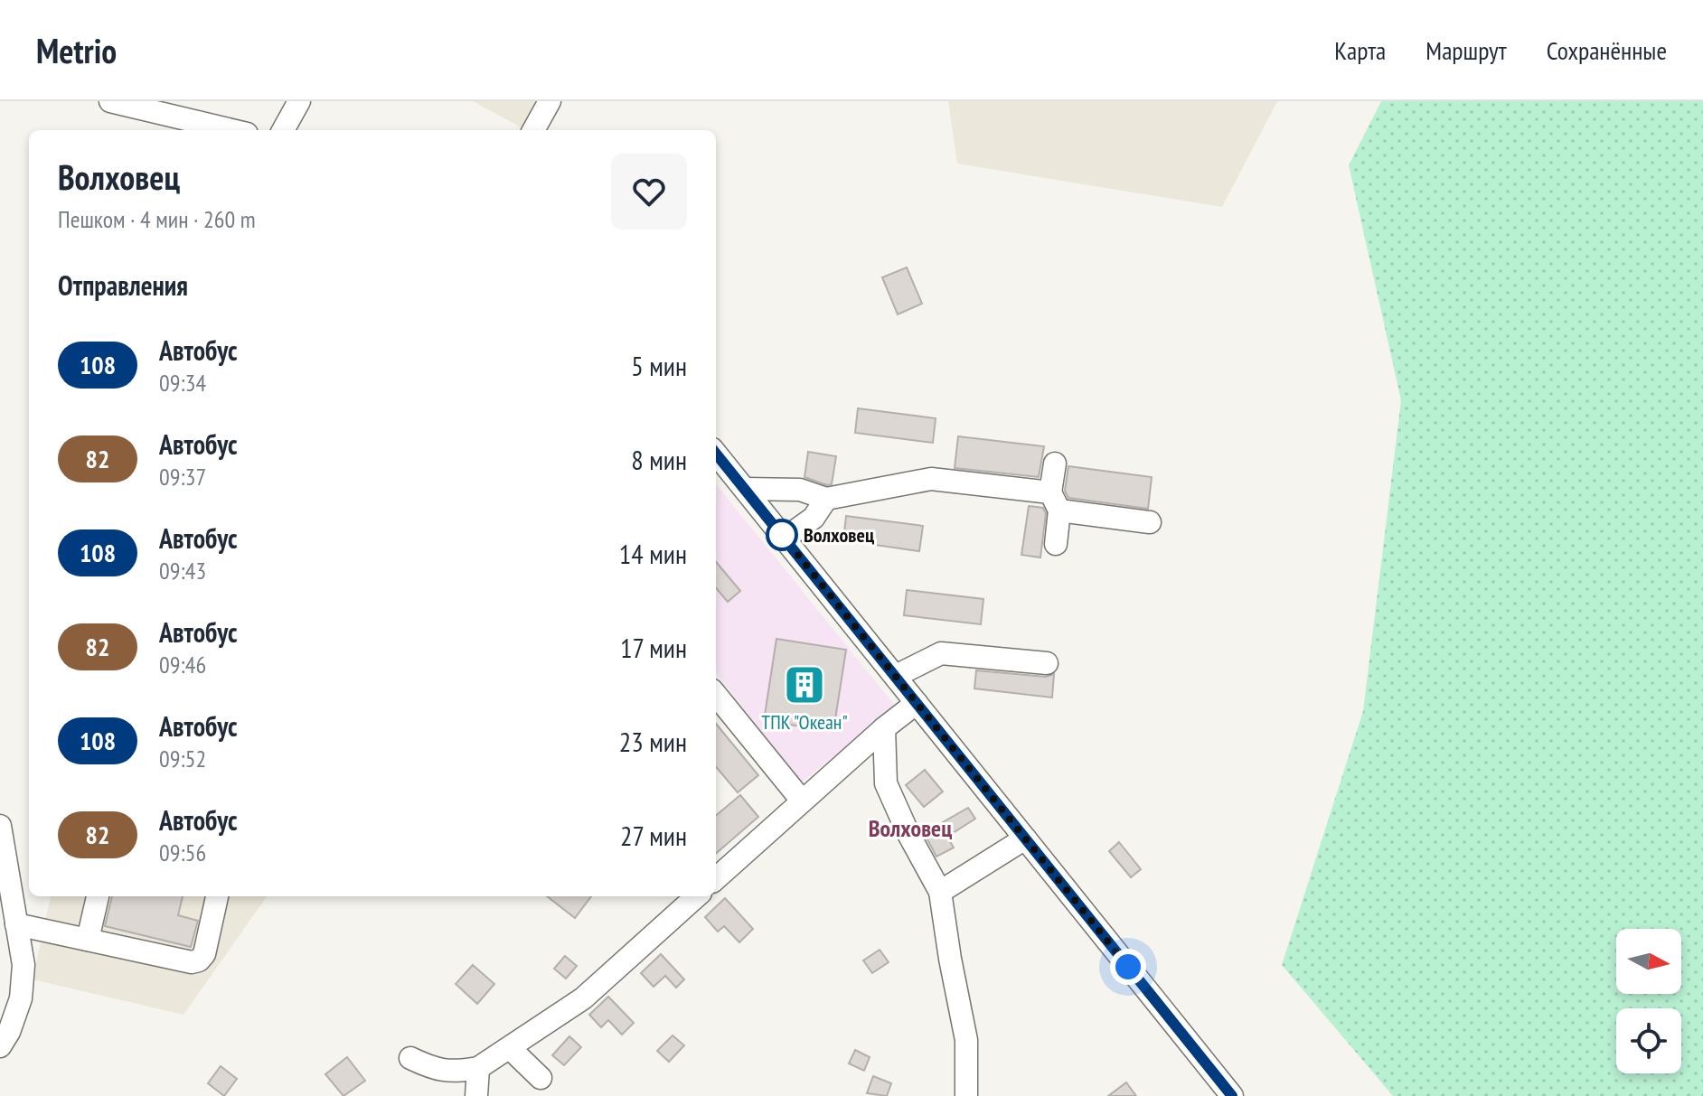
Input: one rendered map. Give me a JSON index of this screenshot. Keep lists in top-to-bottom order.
{
  "districts": ["Волховец"],
  "places": {
    "other": ["Волховец"],
    "building": ["ТПК \"Океан\""]
  },
  "lines": ["bus line 108"],
  "north": "right",
  "page": {
    "header": "Metrio",
    "nav": ["Карта", "Маршрут", "Сохранённые"],
    "heading": [
      ["Волховец", "Пешком · 4 мин · 260 m"],
      "Отправления"
    ],
    "list": [
      {
        "mark": "108",
        "name": "Автобус",
        "note": "09:34",
        "value": "5 мин"
      },
      {
        "mark": "82",
        "name": "Автобус",
        "note": "09:37",
        "value": "8 мин"
      },
      {
        "mark": "108",
        "name": "Автобус",
        "note": "09:43",
        "value": "14 мин"
      },
      {
        "mark": "82",
        "name": "Автобус",
        "note": "09:46",
        "value": "17 мин"
      },
      {
        "mark": "108",
        "name": "Автобус",
        "note": "09:52",
        "value": "23 мин"
      },
      {
        "mark": "82",
        "name": "Автобус",
        "note": "09:56",
        "value": "27 мин"
      }
    ]
  }
}
